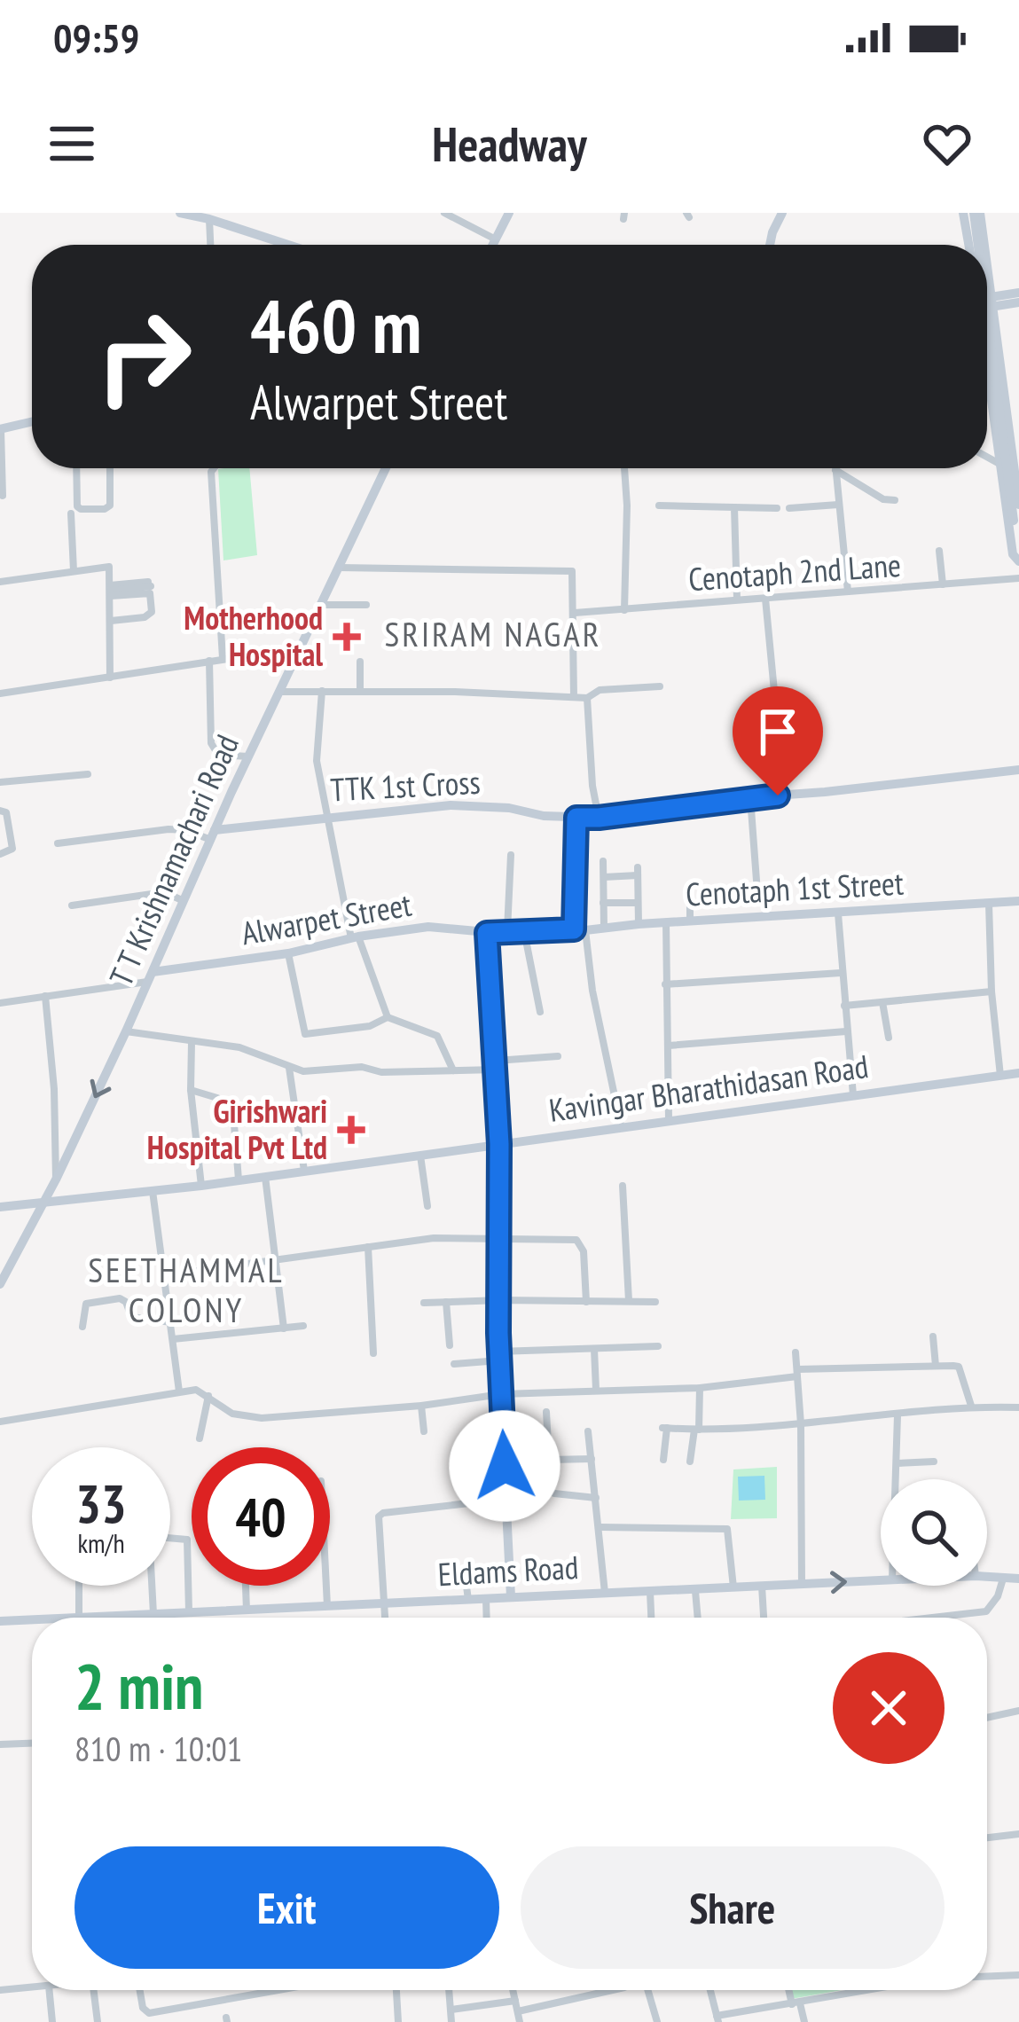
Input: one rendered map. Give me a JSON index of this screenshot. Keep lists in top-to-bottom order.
{
  "streets": {
    "main road": [
      "TTK 1st Cross",
      "T T Krishnamachari Road",
      "Cenotaph 1st Street",
      "Alwarpet Street",
      "Kavingar Bharathidasan Road",
      "Eldams Road"
    ],
    "street": ["Cenotaph 2nd Lane"]
  },
  "crossings": [
    ["TTK 1st Cross", "T T Krishnamachari Road"],
    ["T T Krishnamachari Road", "Alwarpet Street"],
    ["T T Krishnamachari Road", "Kavingar Bharathidasan Road"],
    ["Cenotaph 1st Street", "Alwarpet Street"]
  ],
  "districts": ["SRIRAM NAGAR", "SEETHAMMAL COLONY"],
  "places": {
    "health": ["Motherhood Hospital", "Girishwari Hospital Pvt Ltd"]
  },
  "page": {
    "status": "09:59",
    "header": "Headway",
    "turn": ["460 m", "Alwarpet Street"],
    "speed": "33 km/h",
    "limit": "40",
    "heading": ["2 min", "810 m · 10:01"],
    "buttons": ["Exit", "Share"]
  }
}
